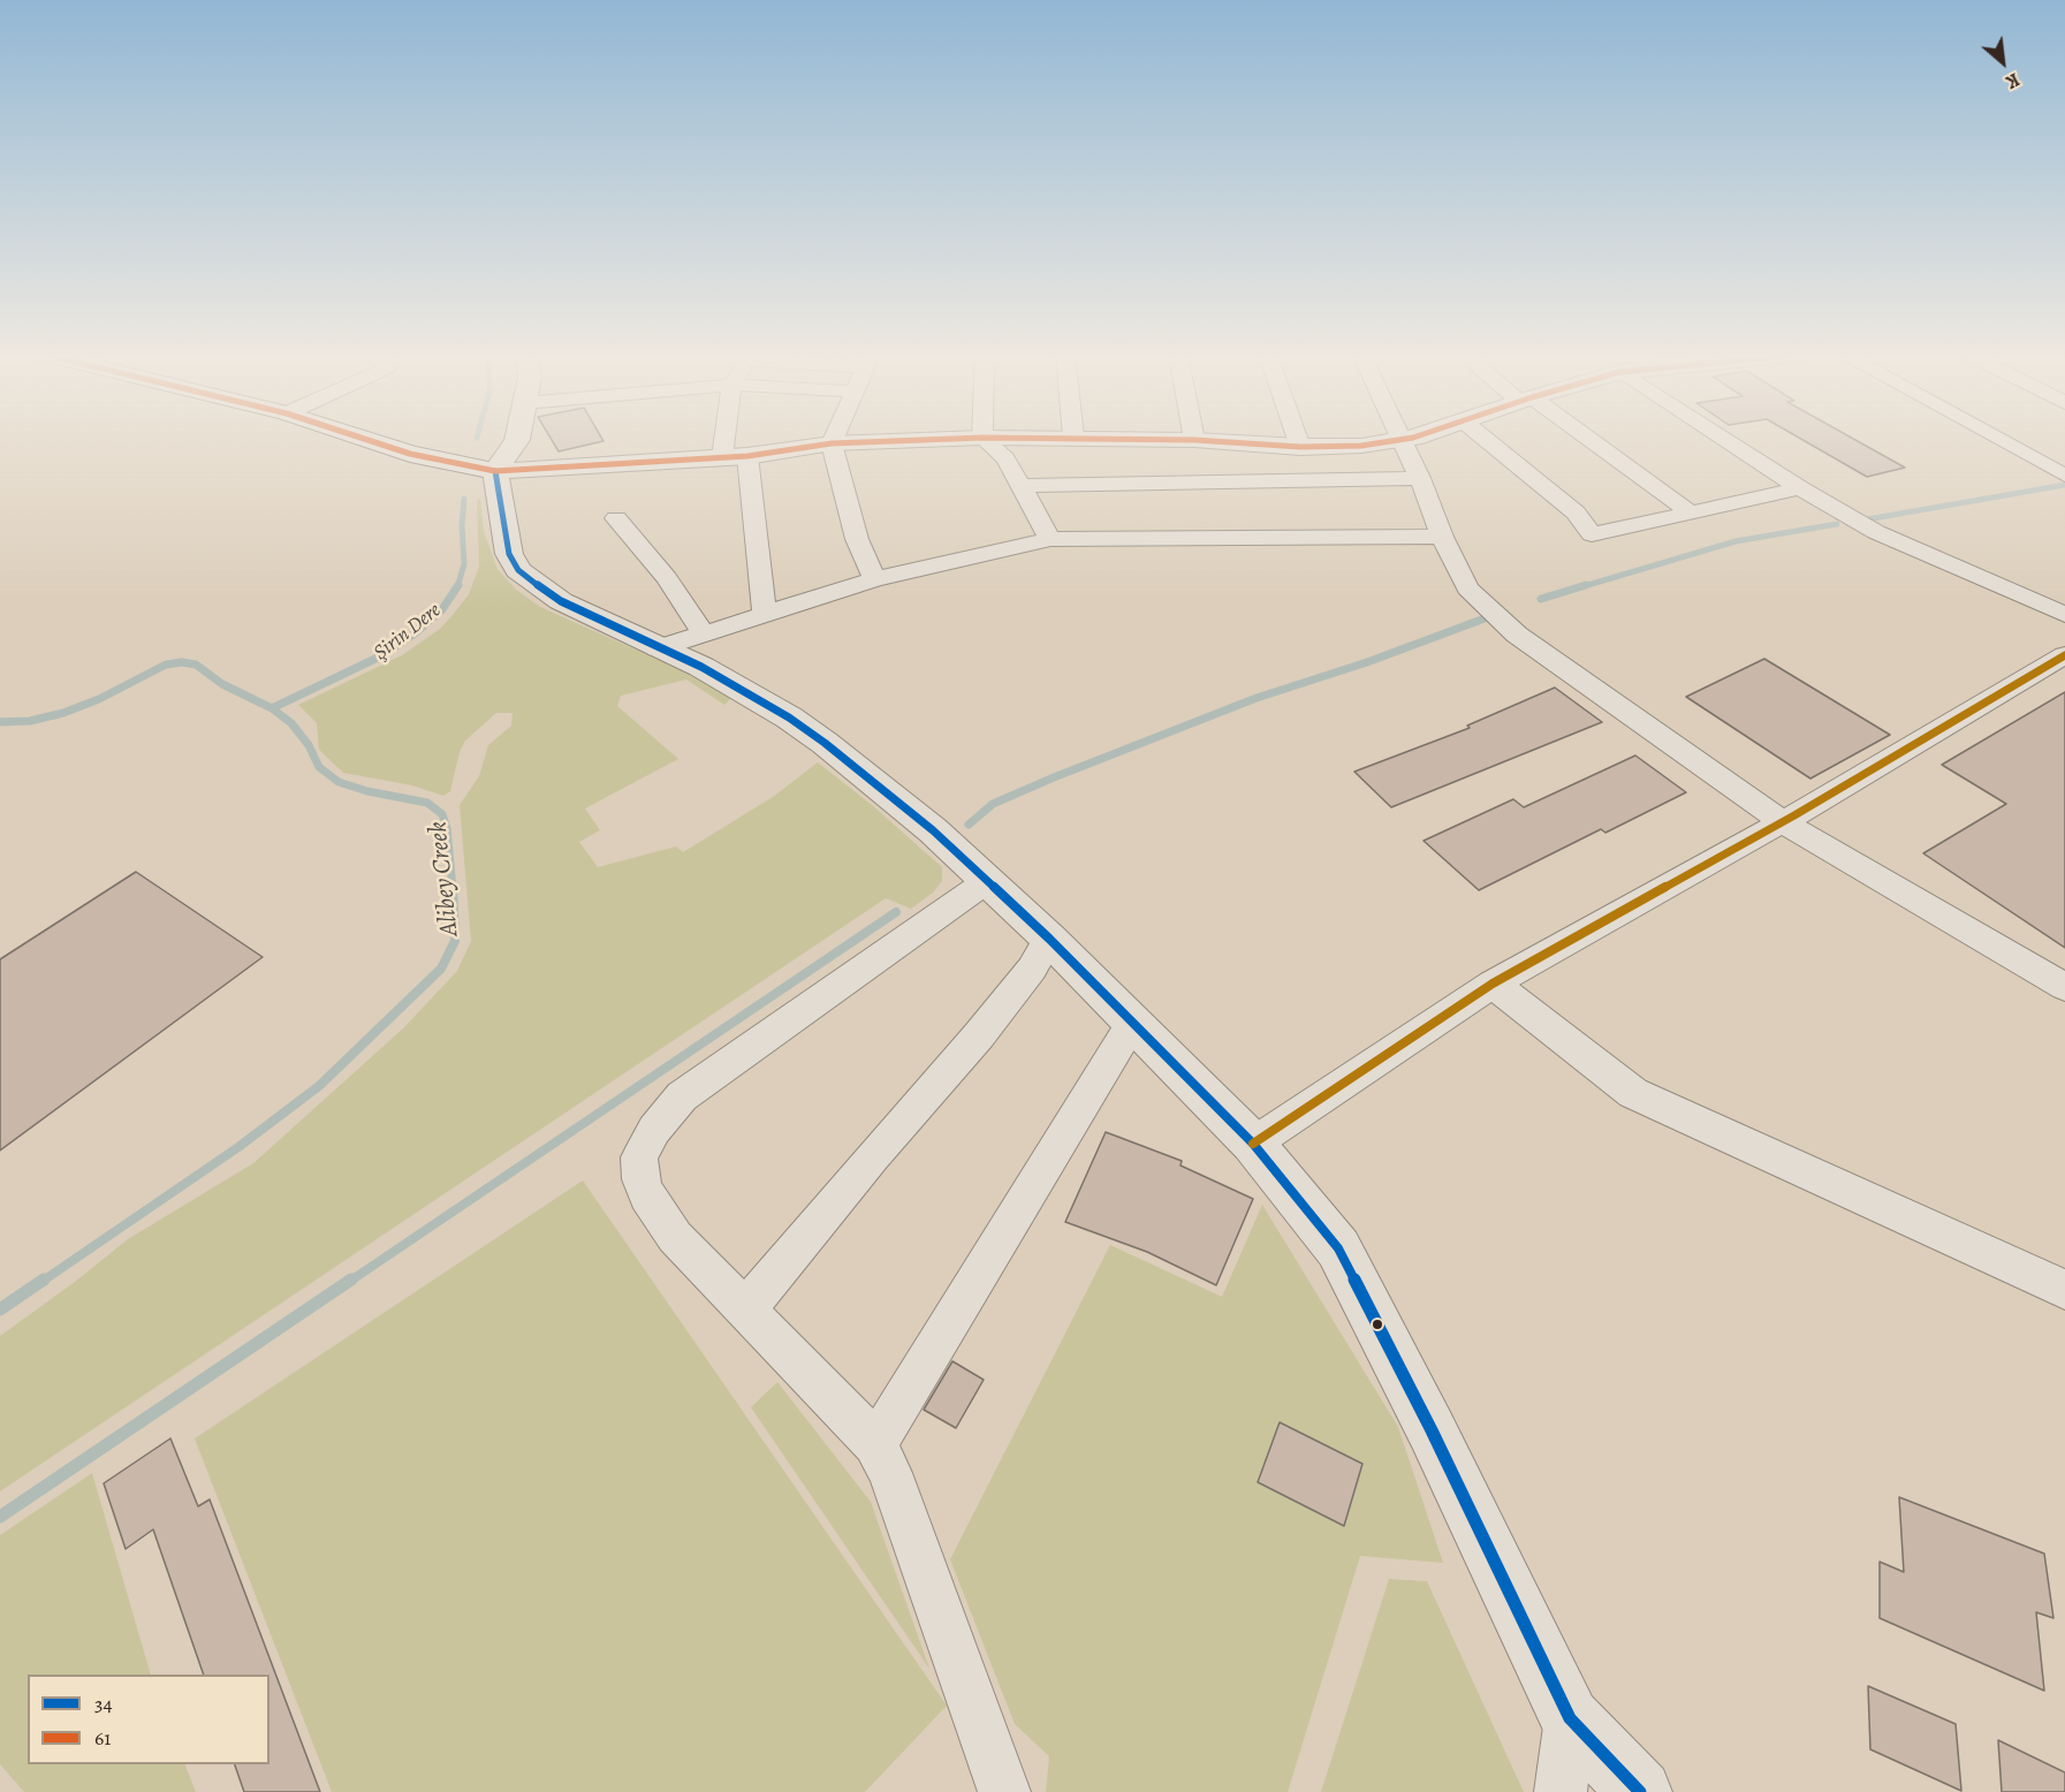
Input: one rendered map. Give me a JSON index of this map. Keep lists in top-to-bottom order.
{
  "water": ["Şirin Dere", "Alibey Creek"],
  "lines": ["transit line 61", "transit line 34"],
  "legend": ["34", "61"],
  "north": "bottom right"
}
